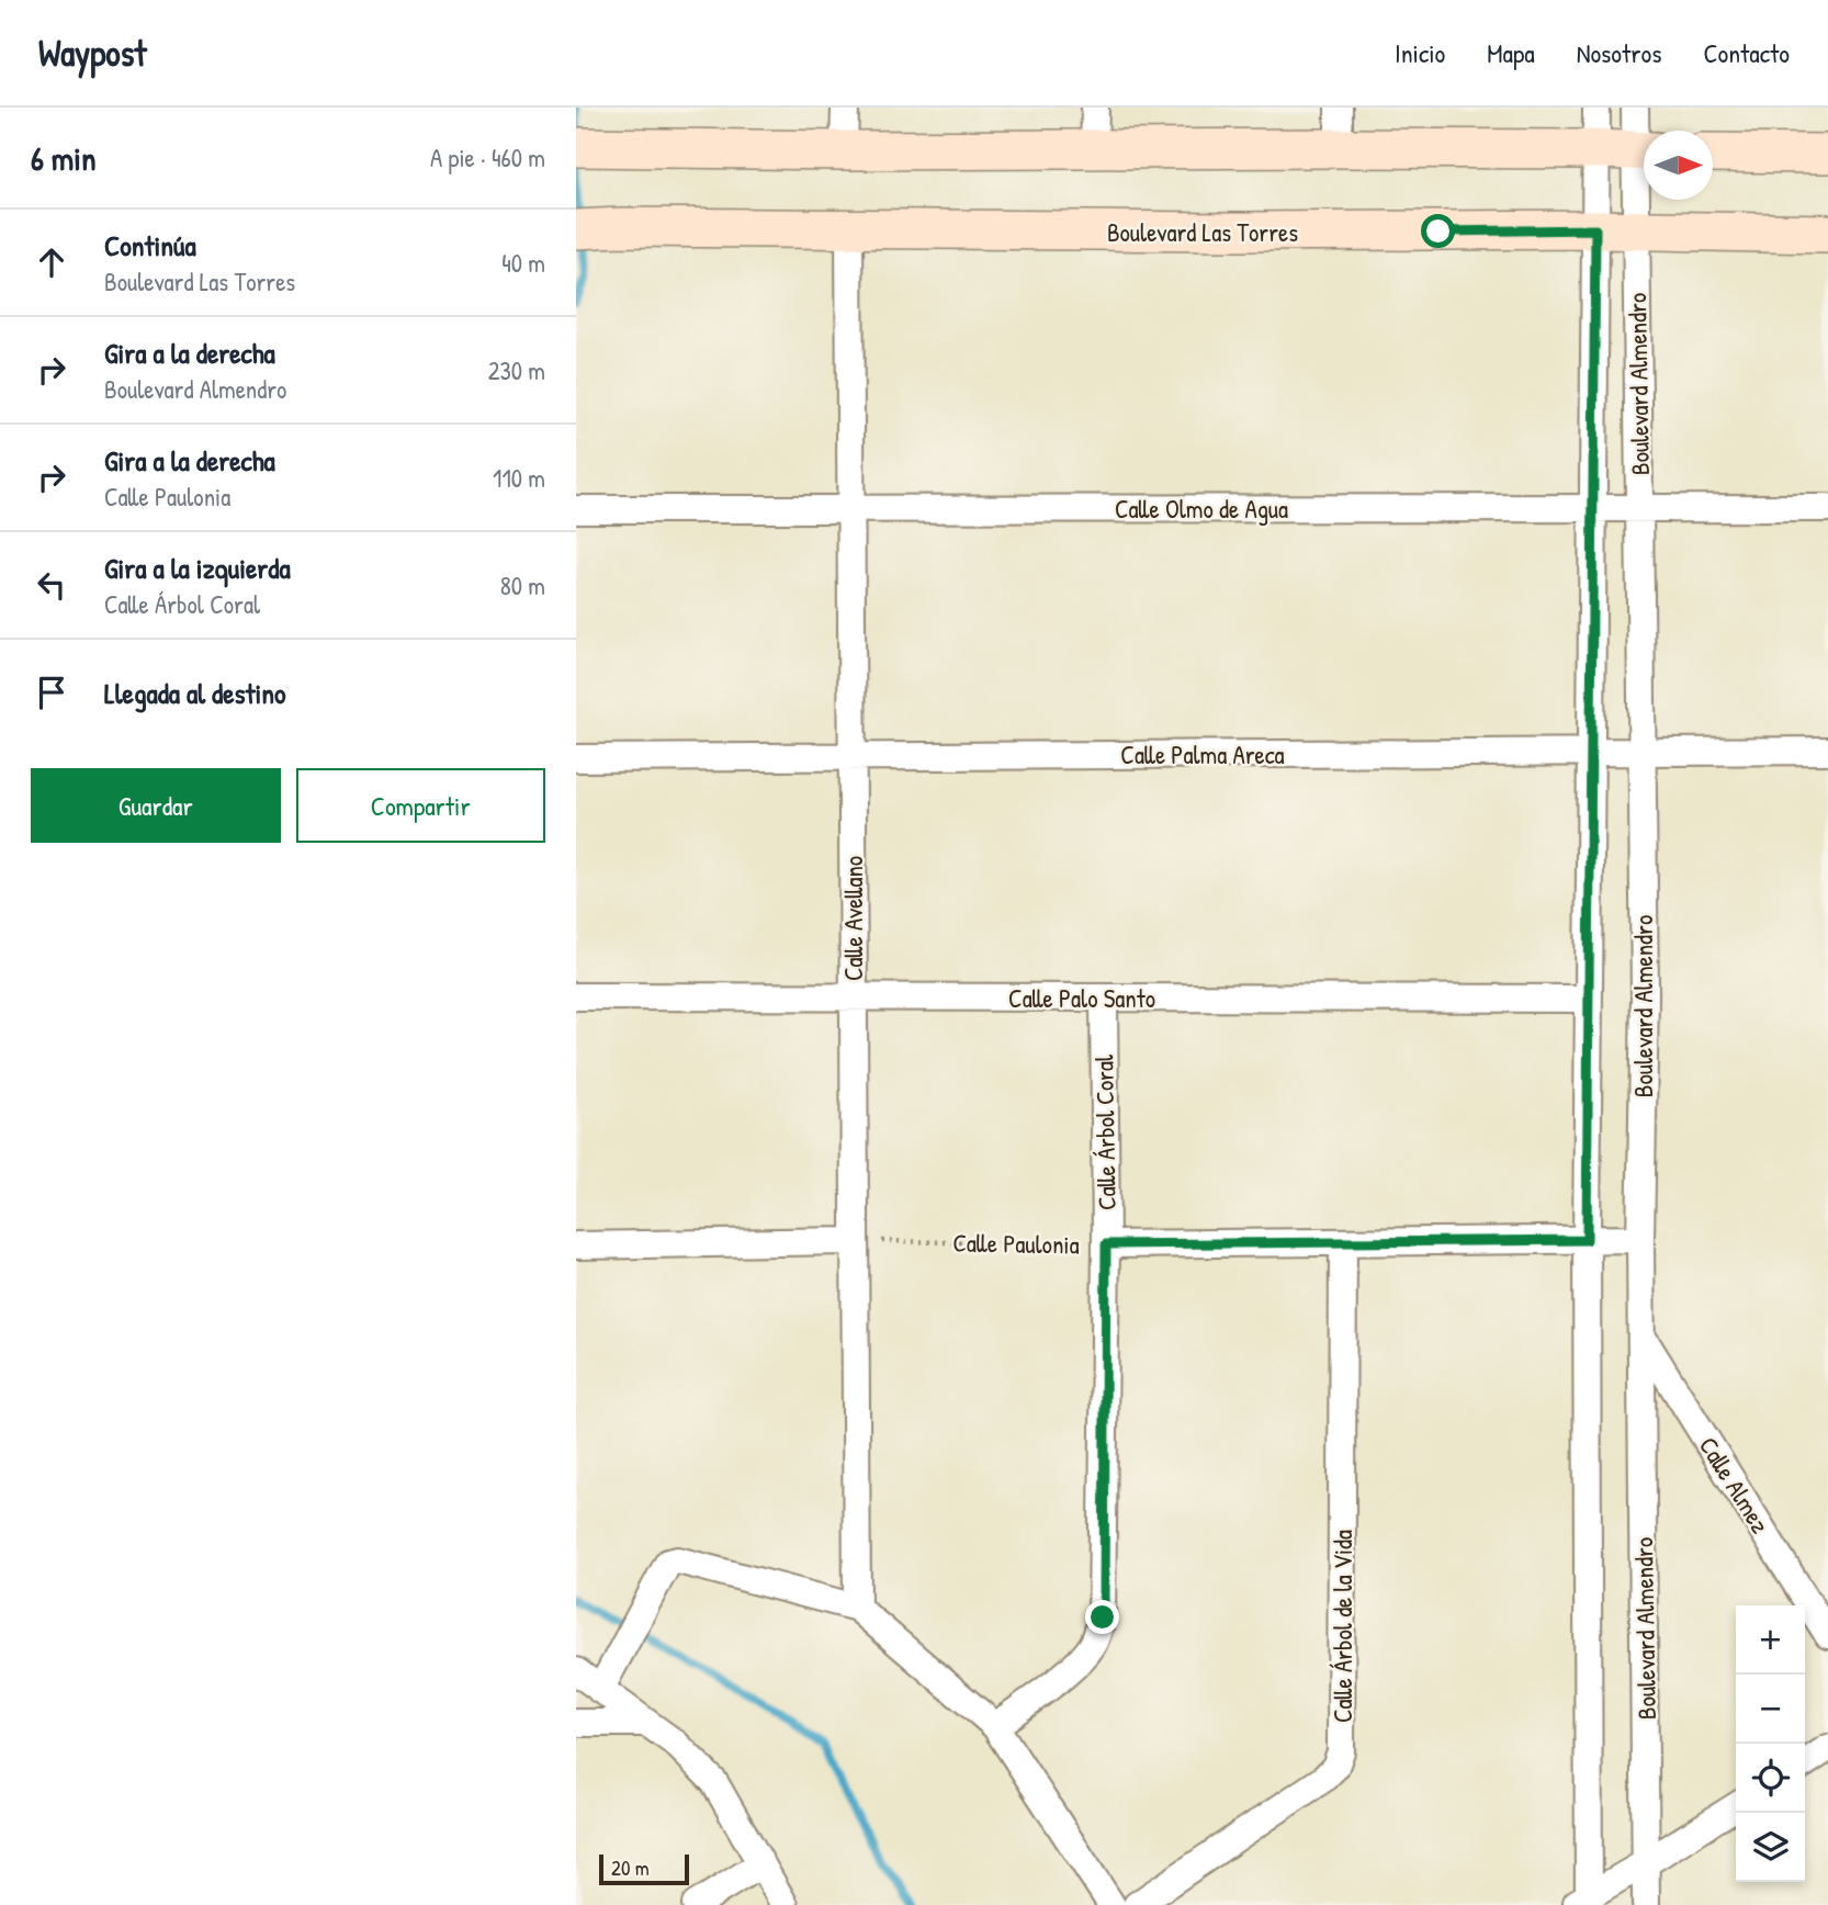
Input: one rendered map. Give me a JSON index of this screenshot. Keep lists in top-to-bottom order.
{
  "streets": {
    "main road": ["Boulevard Las Torres"],
    "street": [
      "Boulevard Almendro",
      "Calle Olmo de Agua",
      "Calle Palma Areca",
      "Calle Avellano",
      "Calle Palo Santo",
      "Calle Árbol Coral",
      "Calle Paulonia",
      "Calle Almez",
      "Calle Árbol de la Vida"
    ]
  },
  "crossings": [
    ["Boulevard Las Torres", "Boulevard Almendro"],
    ["Boulevard Las Torres", "Calle Avellano"],
    ["Boulevard Almendro", "Calle Olmo de Agua"],
    ["Boulevard Almendro", "Calle Palma Areca"],
    ["Boulevard Almendro", "Calle Palo Santo"],
    ["Boulevard Almendro", "Calle Paulonia"],
    ["Boulevard Almendro", "Calle Almez"],
    ["Calle Olmo de Agua", "Calle Avellano"],
    ["Calle Palma Areca", "Calle Avellano"],
    ["Calle Avellano", "Calle Palo Santo"],
    ["Calle Avellano", "Calle Paulonia"],
    ["Calle Palo Santo", "Calle Árbol Coral"],
    ["Calle Árbol Coral", "Calle Paulonia"],
    ["Calle Paulonia", "Calle Árbol de la Vida"]
  ],
  "scale_bar": "20 m",
  "north": "right",
  "page": {
    "header": "Waypost",
    "nav": [
      "Inicio",
      "Mapa",
      "Nosotros",
      "Contacto"
    ],
    "heading": ["6 min", "A pie · 460 m"],
    "list": [
      ["Continúa", "Boulevard Las Torres", "40 m"],
      ["Gira a la derecha", "Boulevard Almendro", "230 m"],
      ["Gira a la derecha", "Calle Paulonia", "110 m"],
      ["Gira a la izquierda", "Calle Árbol Coral", "80 m"],
      "Llegada al destino"
    ],
    "buttons": ["Guardar", "Compartir"],
    "map_buttons": ["+", "−"],
    "scale": "20 m"
  }
}
